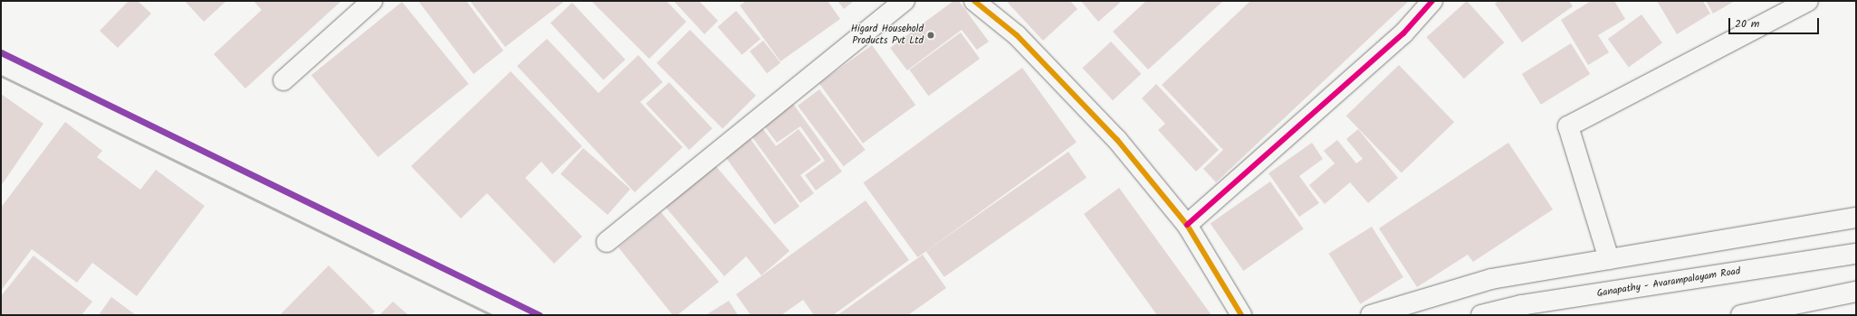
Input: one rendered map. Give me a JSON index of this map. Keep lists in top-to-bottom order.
{
  "streets": {
    "street": ["Ganapathy - Avarampalayam Road"]
  },
  "places": ["Higard Household Products Pvt Ltd"],
  "scale_bar": "20 m"
}
